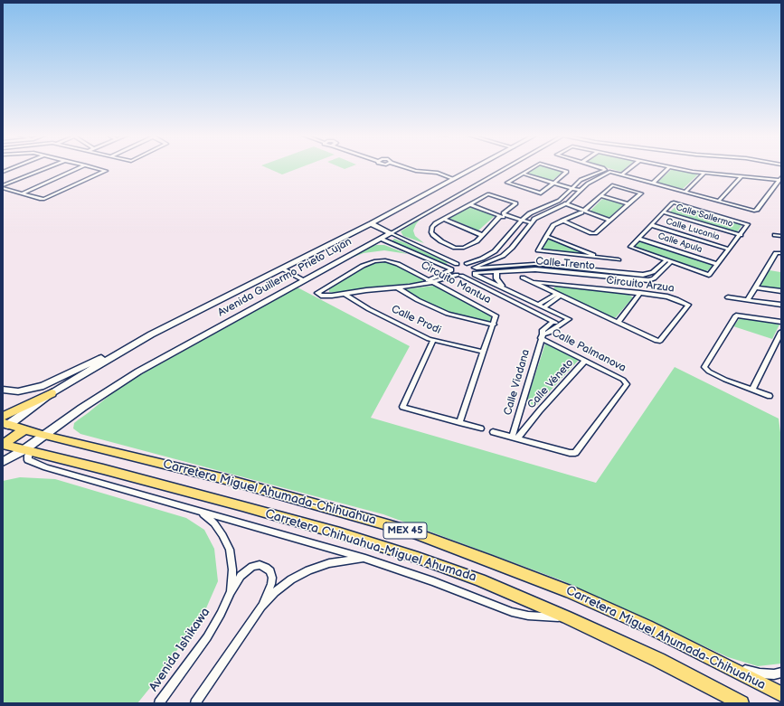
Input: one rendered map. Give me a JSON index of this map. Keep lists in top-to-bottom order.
{
  "streets": {
    "main road": ["Carretera Miguel Ahumada-Chihuahua", "MEX 45", "Carretera Chihuahua-Miguel Ahumada"],
    "street": [
      "Calle Sallermo",
      "Calle Lucania",
      "Calle Apula",
      "Calle Trento",
      "Avenida Guillermo Prieto Lujan",
      "Circuito Mantua",
      "Circuito Arzua",
      "Calle Prodi",
      "Calle Palmanova",
      "Calle Viadana",
      "Calle Véneto",
      "Avenida Ishikawa"
    ]
  },
  "crossings": [
    ["Avenida Guillermo Prieto Lujan", "Carretera Miguel Ahumada-Chihuahua"],
    ["Avenida Guillermo Prieto Lujan", "MEX 45"],
    ["Avenida Guillermo Prieto Lujan", "Carretera Chihuahua-Miguel Ahumada"],
    ["Circuito Mantua", "Calle Prodi"],
    ["Calle Palmanova", "Calle Viadana"],
    ["Calle Palmanova", "Calle Véneto"],
    ["Calle Viadana", "Calle Véneto"],
    ["MEX 45", "Carretera Chihuahua-Miguel Ahumada"]
  ]
}
